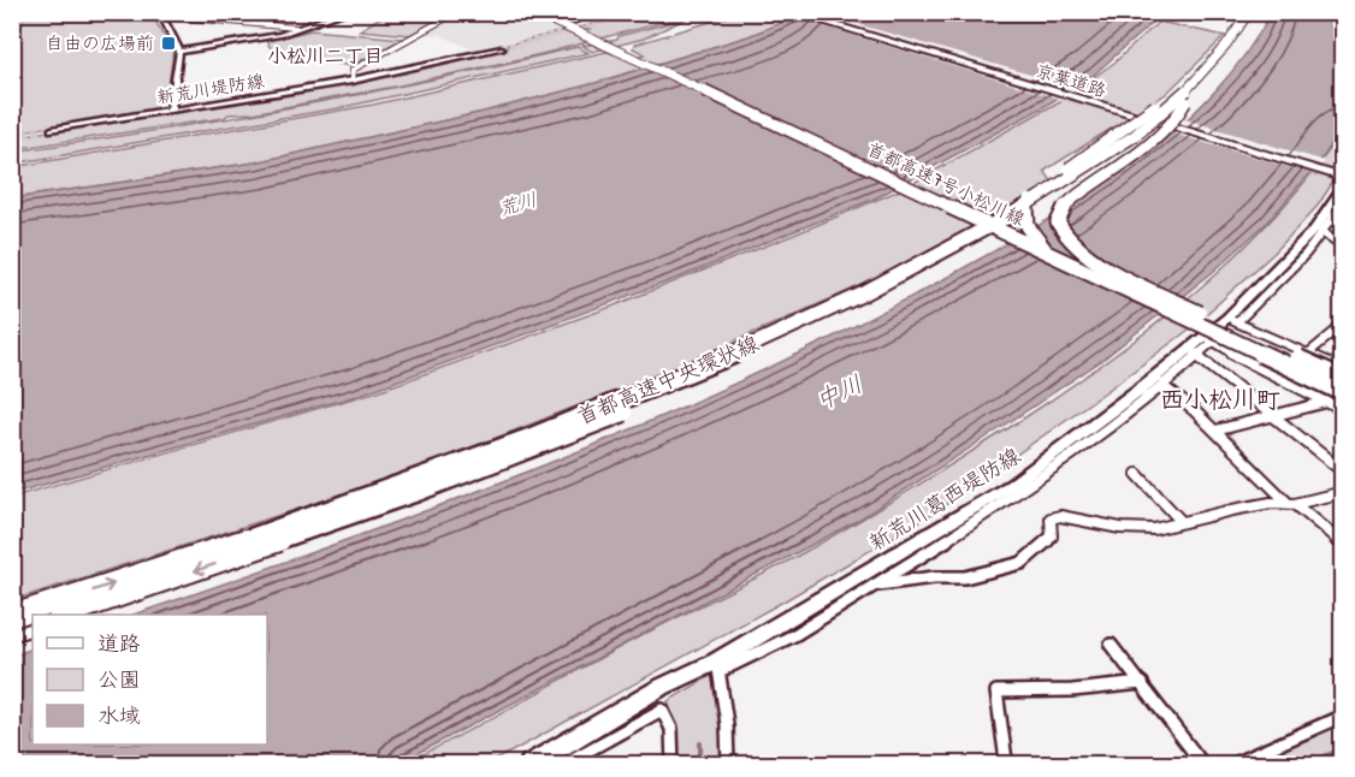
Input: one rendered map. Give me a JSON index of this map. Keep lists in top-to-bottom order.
{
  "streets": {
    "highway": ["京葉道路", "首都高速7号小松川線", "首都高速中央環状線"],
    "main road": ["新荒川葛西堤防線"],
    "street": ["新荒川堤防線"]
  },
  "crossings": [
    ["首都高速7号小松川線", "新荒川葛西堤防線"]
  ],
  "districts": ["小松川二丁目", "西小松川町"],
  "water": ["荒川", "中川"],
  "places": {
    "transit": ["自由の広場前"]
  },
  "legend": ["道路", "公園", "水域"]
}
